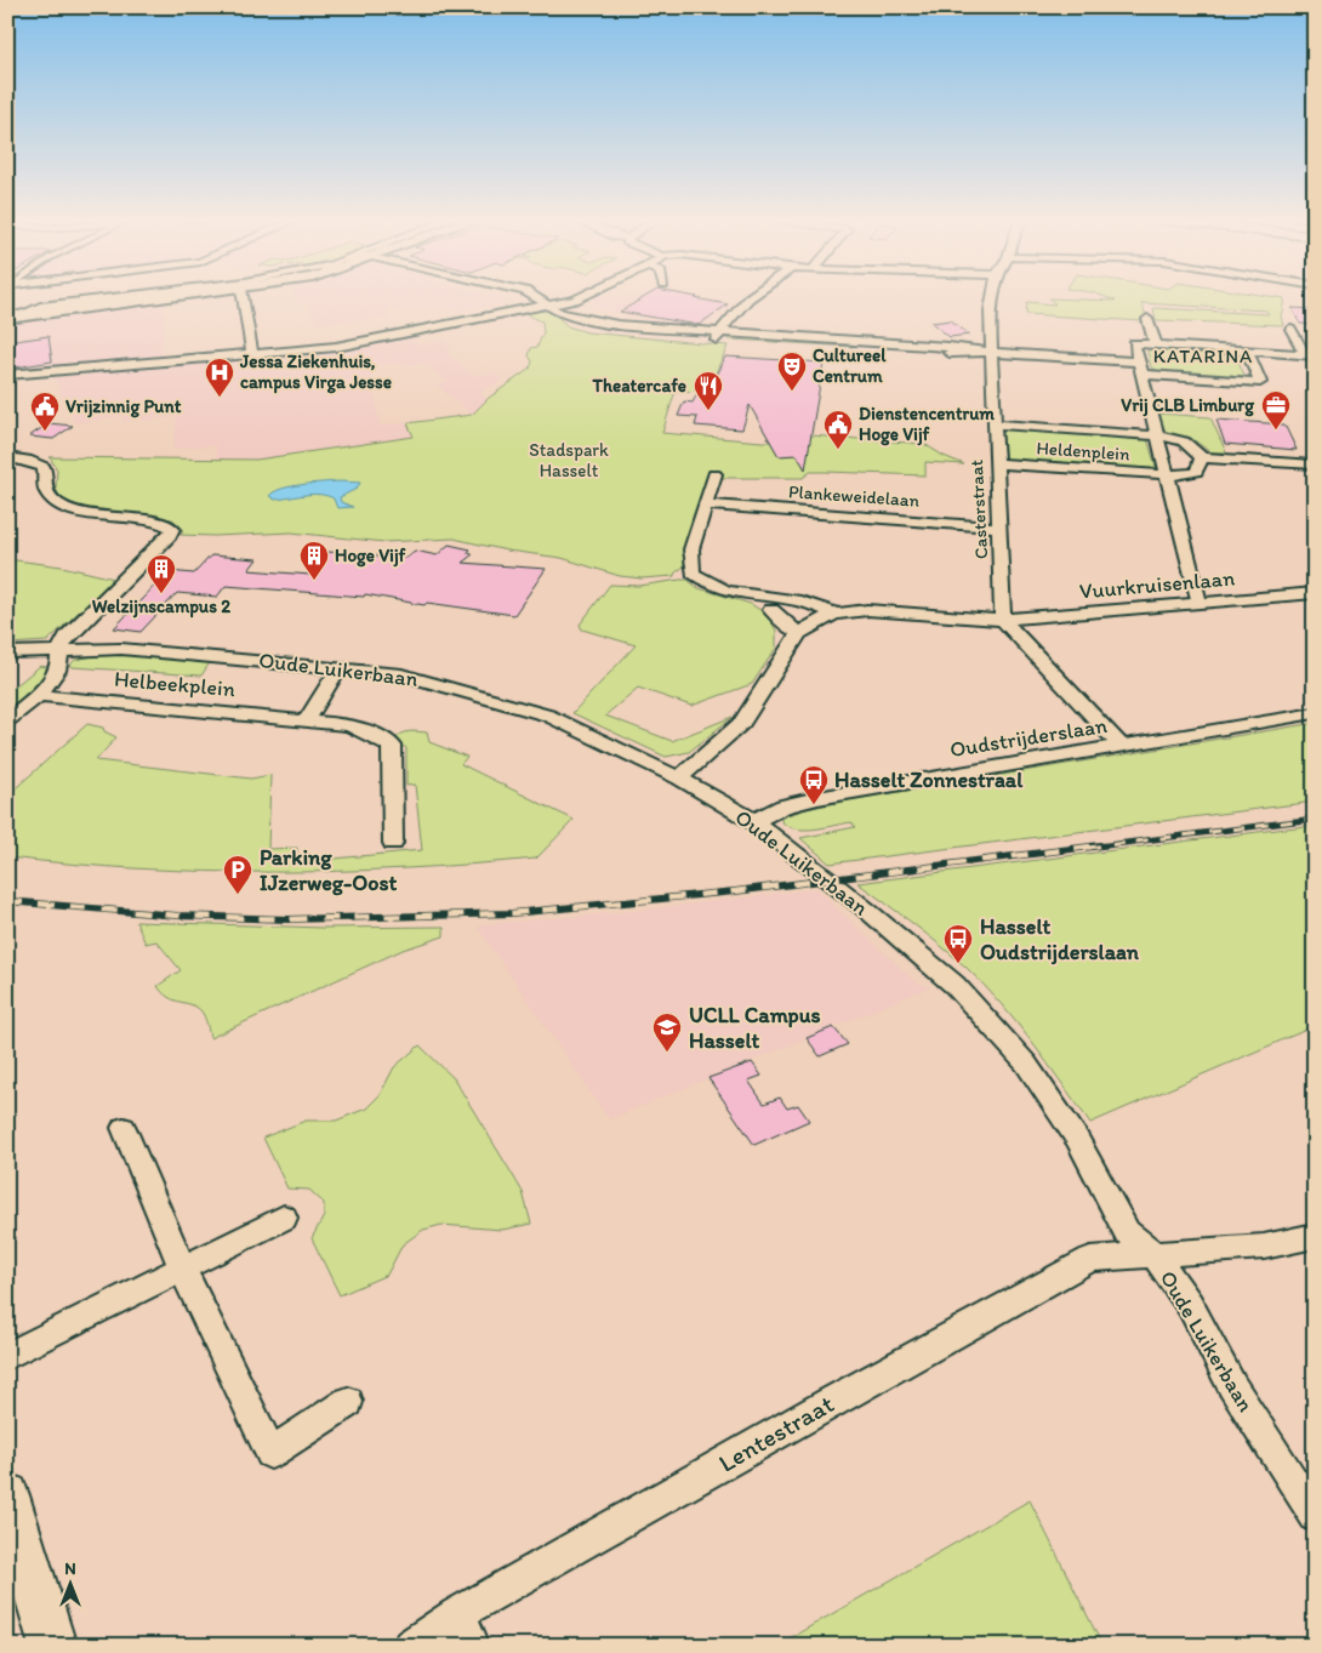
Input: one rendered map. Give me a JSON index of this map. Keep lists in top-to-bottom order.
{
  "streets": {
    "street": [
      "Heldenplein",
      "Plankeweidelaan",
      "Casterstraat",
      "Vuurkruisenlaan",
      "Oude Luikerbaan",
      "Helbeekplein",
      "Oudstrijderslaan",
      "Lentestraat"
    ]
  },
  "crossings": [
    ["Heldenplein", "Casterstraat"],
    ["Plankeweidelaan", "Casterstraat"],
    ["Casterstraat", "Vuurkruisenlaan"],
    ["Oude Luikerbaan", "Oudstrijderslaan"],
    ["Oude Luikerbaan", "Lentestraat"]
  ],
  "districts": ["KATARINA"],
  "parks": ["Stadspark Hasselt"],
  "places": {
    "theatre": ["Cultureel Centrum"],
    "hospital": ["Jessa Ziekenhuis, campus Virga Jesse"],
    "restaurant": ["Theatercafe"],
    "office": ["Vrij CLB Limburg"],
    "public building": ["Vrijzinnig Punt", "Dienstencentrum Hoge Vijf"],
    "building": ["Hoge Vijf", "Welzijnscampus 2"],
    "bus stop": ["Hasselt Zonnestraal", "Hasselt Oudstrijderslaan"],
    "parking": ["Parking IJzerweg-Oost"],
    "school or university": ["UCLL Campus Hasselt"]
  },
  "north": "top"
}
